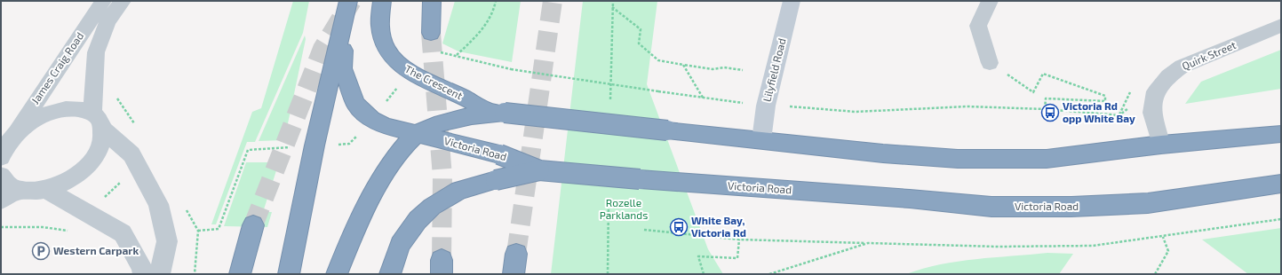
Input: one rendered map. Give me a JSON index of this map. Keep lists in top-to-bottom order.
{
  "streets": {
    "highway": ["The Crescent", "Victoria Road"],
    "main road": ["Lilyfield Road"],
    "street": ["Quirk Street", "James Craig Road"]
  },
  "parks": ["Rozelle Parklands"],
  "places": {
    "bus stop": ["Victoria Rd opp White Bay", "White Bay, Victoria Rd"],
    "parking": ["Western Carpark"]
  }
}
